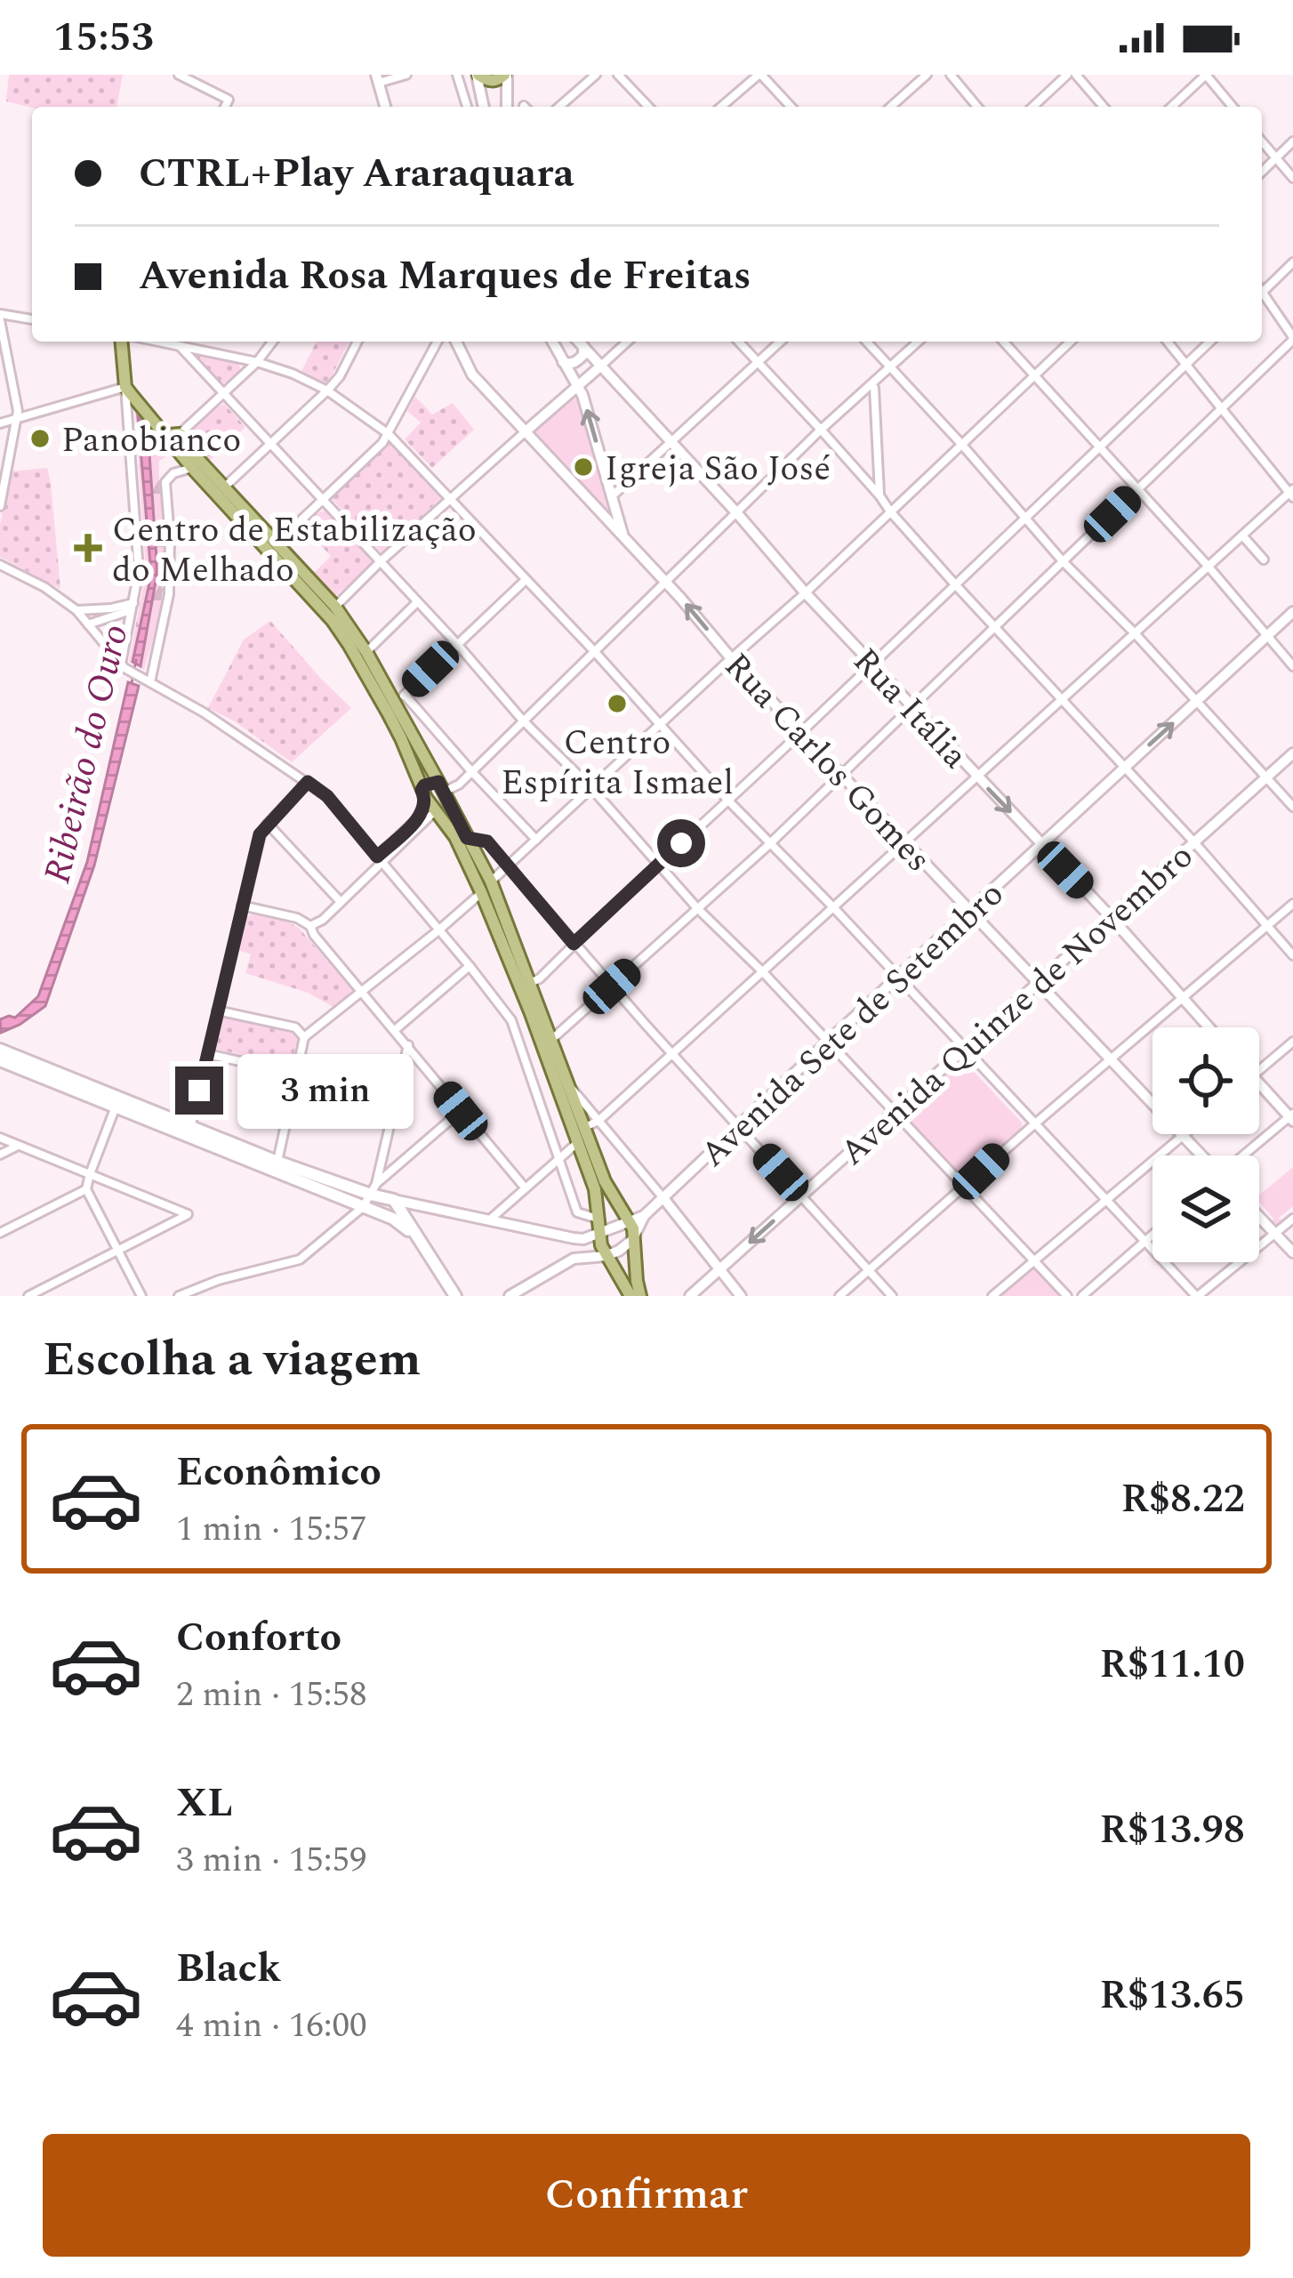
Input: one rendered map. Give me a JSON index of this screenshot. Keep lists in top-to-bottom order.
{
  "streets": {
    "street": [
      "Rua Itália",
      "Rua Carlos Gomes",
      "Avenida Quinze de Novembro",
      "Avenida Sete de Setembro"
    ]
  },
  "crossings": [
    ["Rua Itália", "Avenida Quinze de Novembro"],
    ["Rua Itália", "Avenida Sete de Setembro"],
    ["Rua Carlos Gomes", "Avenida Quinze de Novembro"],
    ["Rua Carlos Gomes", "Avenida Sete de Setembro"]
  ],
  "water": ["Ribeirão do Ouro"],
  "places": {
    "other": ["Panobianco", "Igreja São José", "Centro Espírita Ismael"],
    "health": ["Centro de Estabilização do Melhado"]
  },
  "page": {
    "status": "15:53",
    "banner": ["CTRL+Play Araraquara", "Avenida Rosa Marques de Freitas"],
    "bubble": "3 min",
    "heading": "Escolha a viagem",
    "list": [
      {
        "name": "Econômico",
        "note": "1 min · 15:57",
        "value": "R$8.22"
      },
      {
        "name": "Conforto",
        "note": "2 min · 15:58",
        "value": "R$11.10"
      },
      {
        "name": "XL",
        "note": "3 min · 15:59",
        "value": "R$13.98"
      },
      {
        "name": "Black",
        "note": "4 min · 16:00",
        "value": "R$13.65"
      }
    ],
    "buttons": "Confirmar"
  }
}
